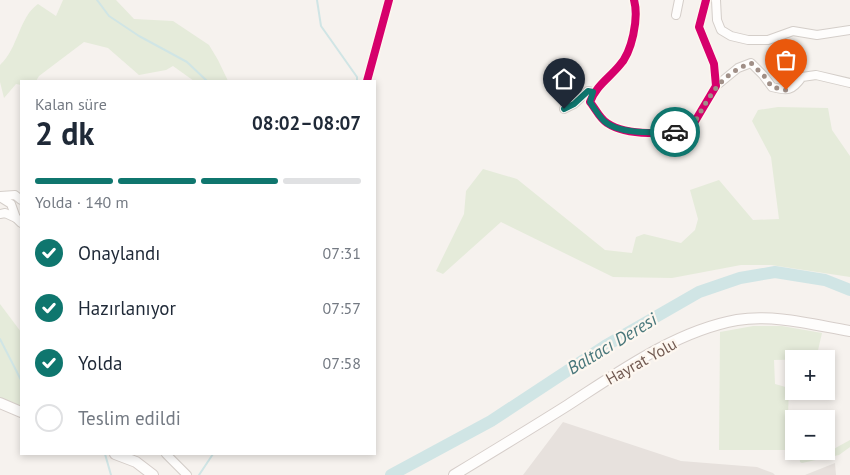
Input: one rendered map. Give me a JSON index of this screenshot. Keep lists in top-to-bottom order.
{
  "streets": {
    "main road": ["Hayrat Yolu"]
  },
  "water": ["Baltacı Deresi"],
  "page": {
    "heading": ["2 dk", "Kalan süre", "08:02–08:07"],
    "bar": "Yolda · 140 m",
    "list": [
      ["Onaylandı", "07:31"],
      ["Hazırlanıyor", "07:57"],
      ["Yolda", "07:58"],
      "Teslim edildi"
    ],
    "map_buttons": ["+", "−"]
  }
}
